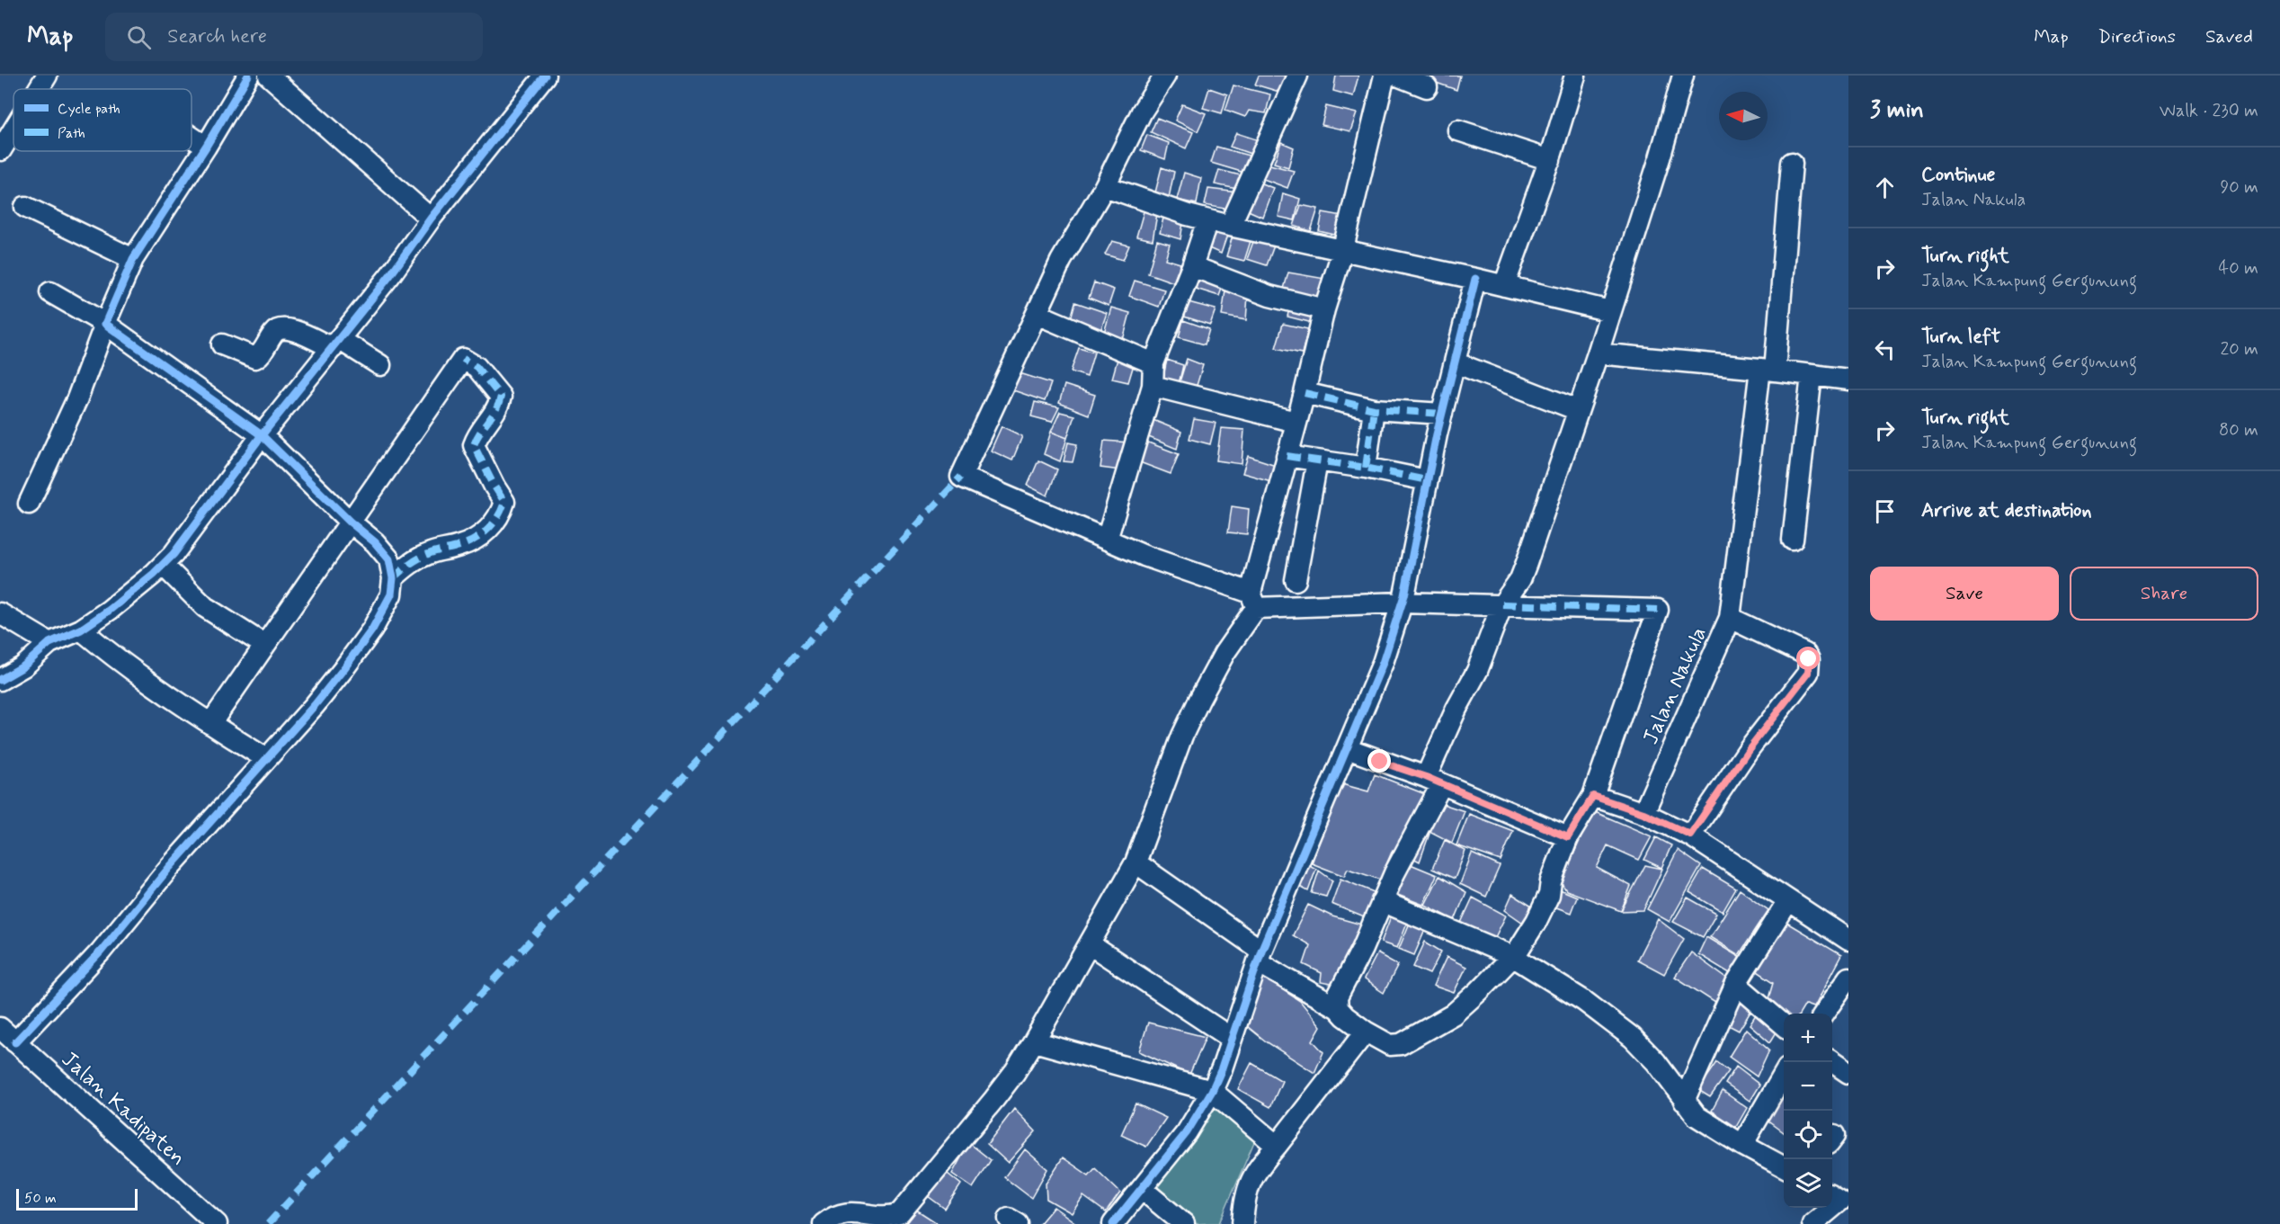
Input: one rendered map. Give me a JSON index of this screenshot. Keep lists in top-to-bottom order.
{
  "streets": {
    "street": ["Jalan Nakula", "Jalan Kadipaten"]
  },
  "legend": ["Cycle path", "Path"],
  "scale_bar": "50 m",
  "north": "left",
  "page": {
    "header": "Map",
    "search": "Search here",
    "nav": ["Map", "Directions", "Saved"],
    "heading": ["3 min", "Walk · 230 m"],
    "list": [
      ["Continue", "Jalan Nakula", "90 m"],
      ["Turn right", "Jalan Kampung Gergunung", "40 m"],
      ["Turn left", "Jalan Kampung Gergunung", "20 m"],
      ["Turn right", "Jalan Kampung Gergunung", "80 m"],
      "Arrive at destination"
    ],
    "buttons": ["Save", "Share"],
    "map_buttons": ["+", "−"],
    "scale": "50 m"
  }
}
